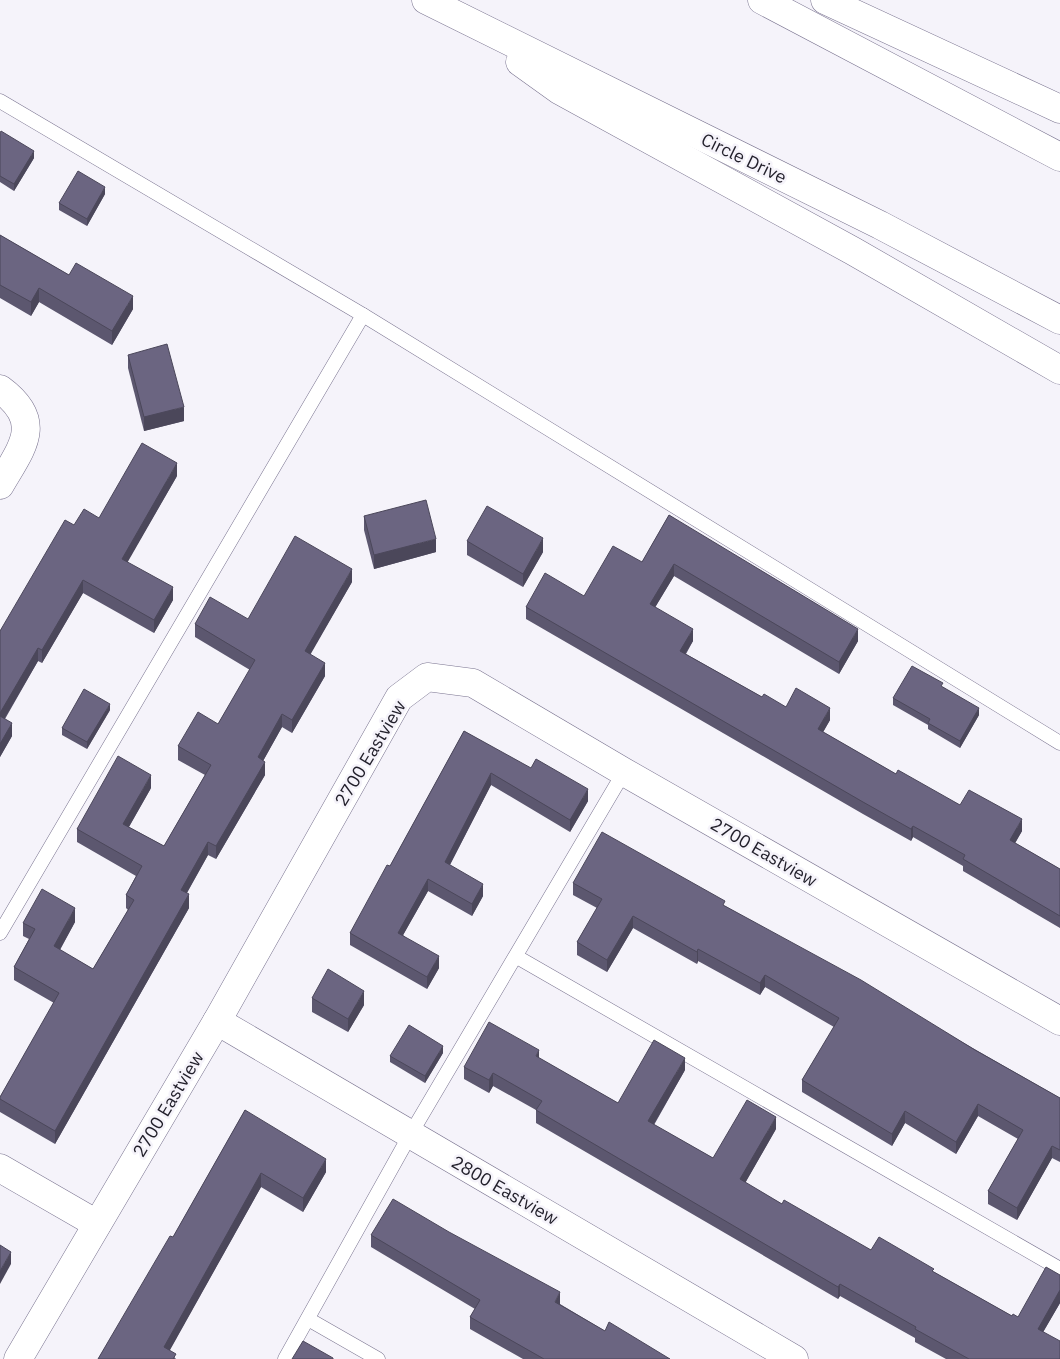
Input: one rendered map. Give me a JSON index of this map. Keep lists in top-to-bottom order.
{
  "streets": {
    "main road": ["Circle Drive", "2700 Eastview", "2800 Eastview"]
  },
  "crossings": [
    ["2700 Eastview", "2800 Eastview"]
  ]
}
